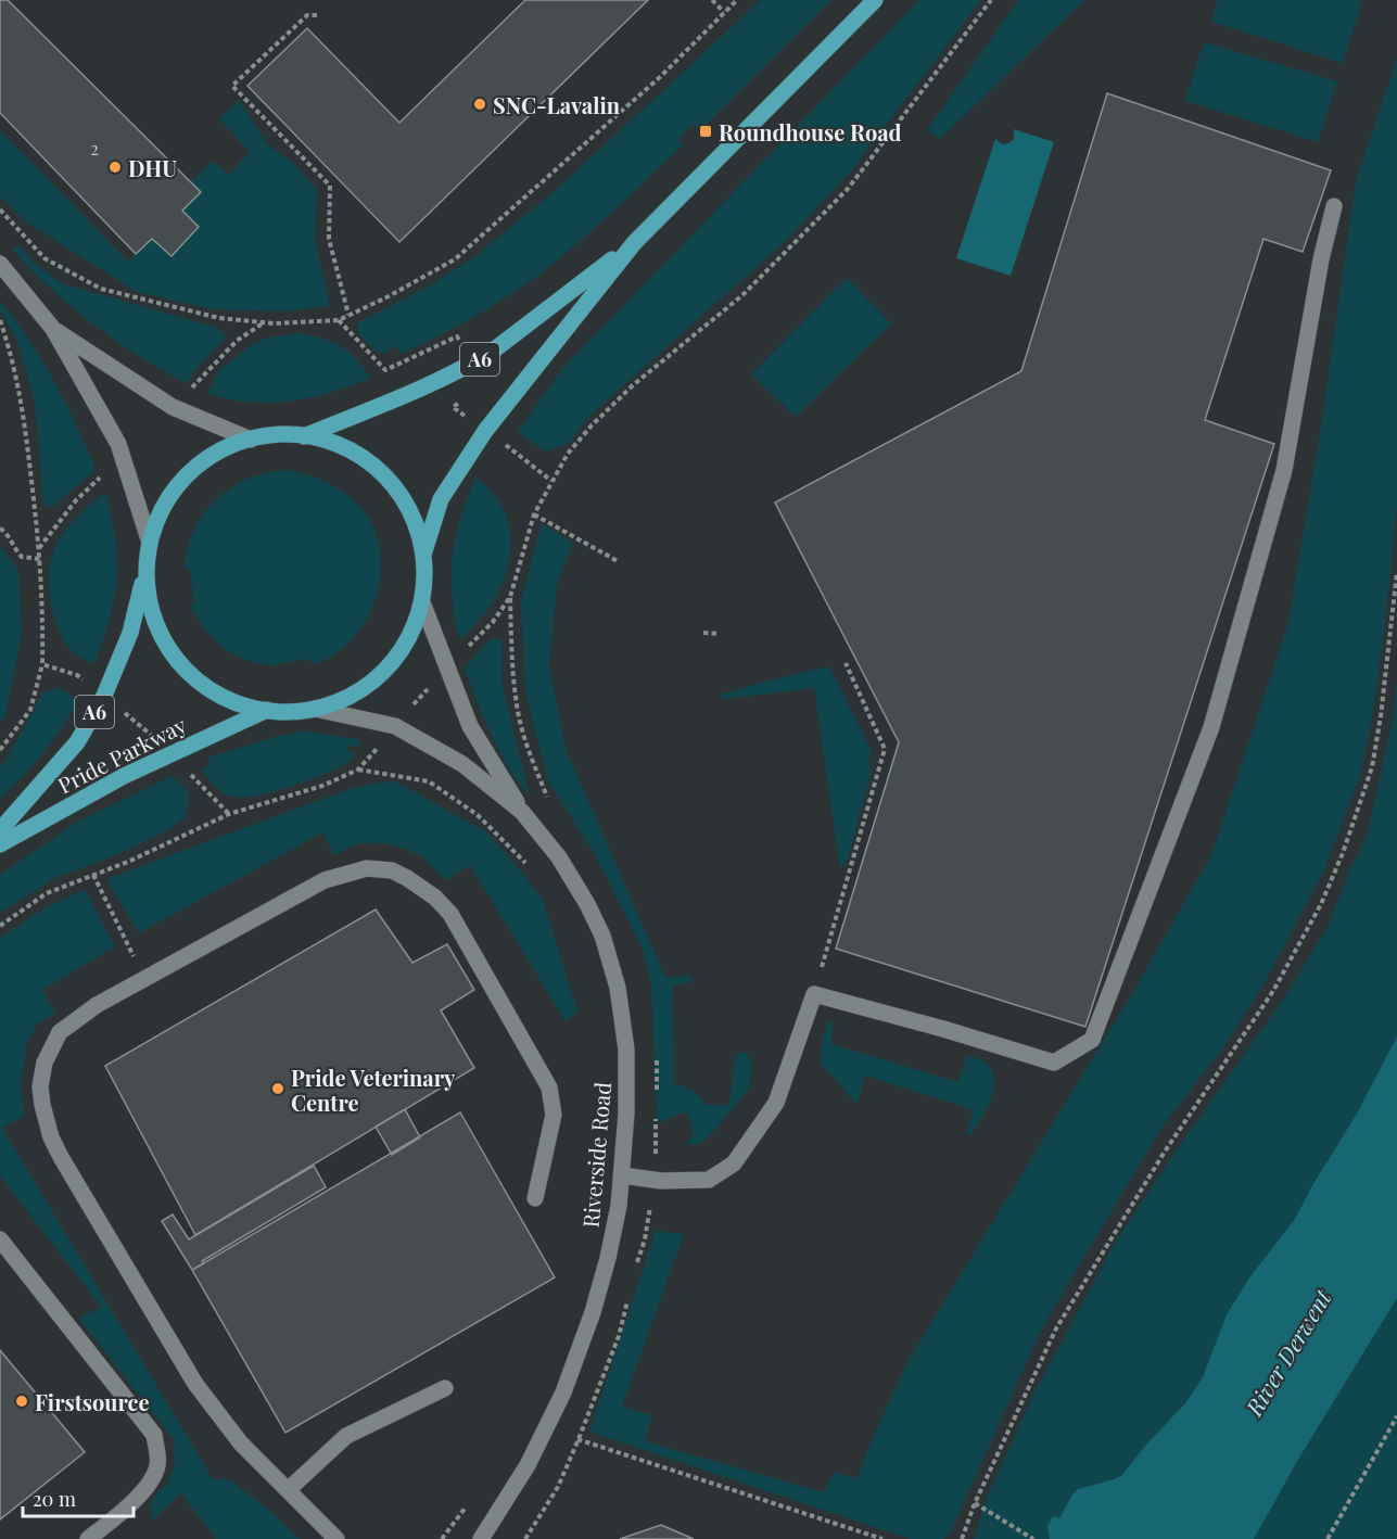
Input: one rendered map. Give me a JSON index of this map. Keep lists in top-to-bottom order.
{
  "streets": {
    "main road": ["A6", "Pride Parkway"],
    "street": ["Riverside Road"]
  },
  "crossings": [
    ["A6", "Pride Parkway"],
    ["A6", "Riverside Road"]
  ],
  "water": ["River Derwent"],
  "places": {
    "other": [
      "SNC-Lavalin",
      "DHU",
      "Pride Veterinary Centre",
      "Firstsource"
    ],
    "transit": ["Roundhouse Road"]
  },
  "house_numbers": ["2"],
  "scale_bar": "20 m"
}
